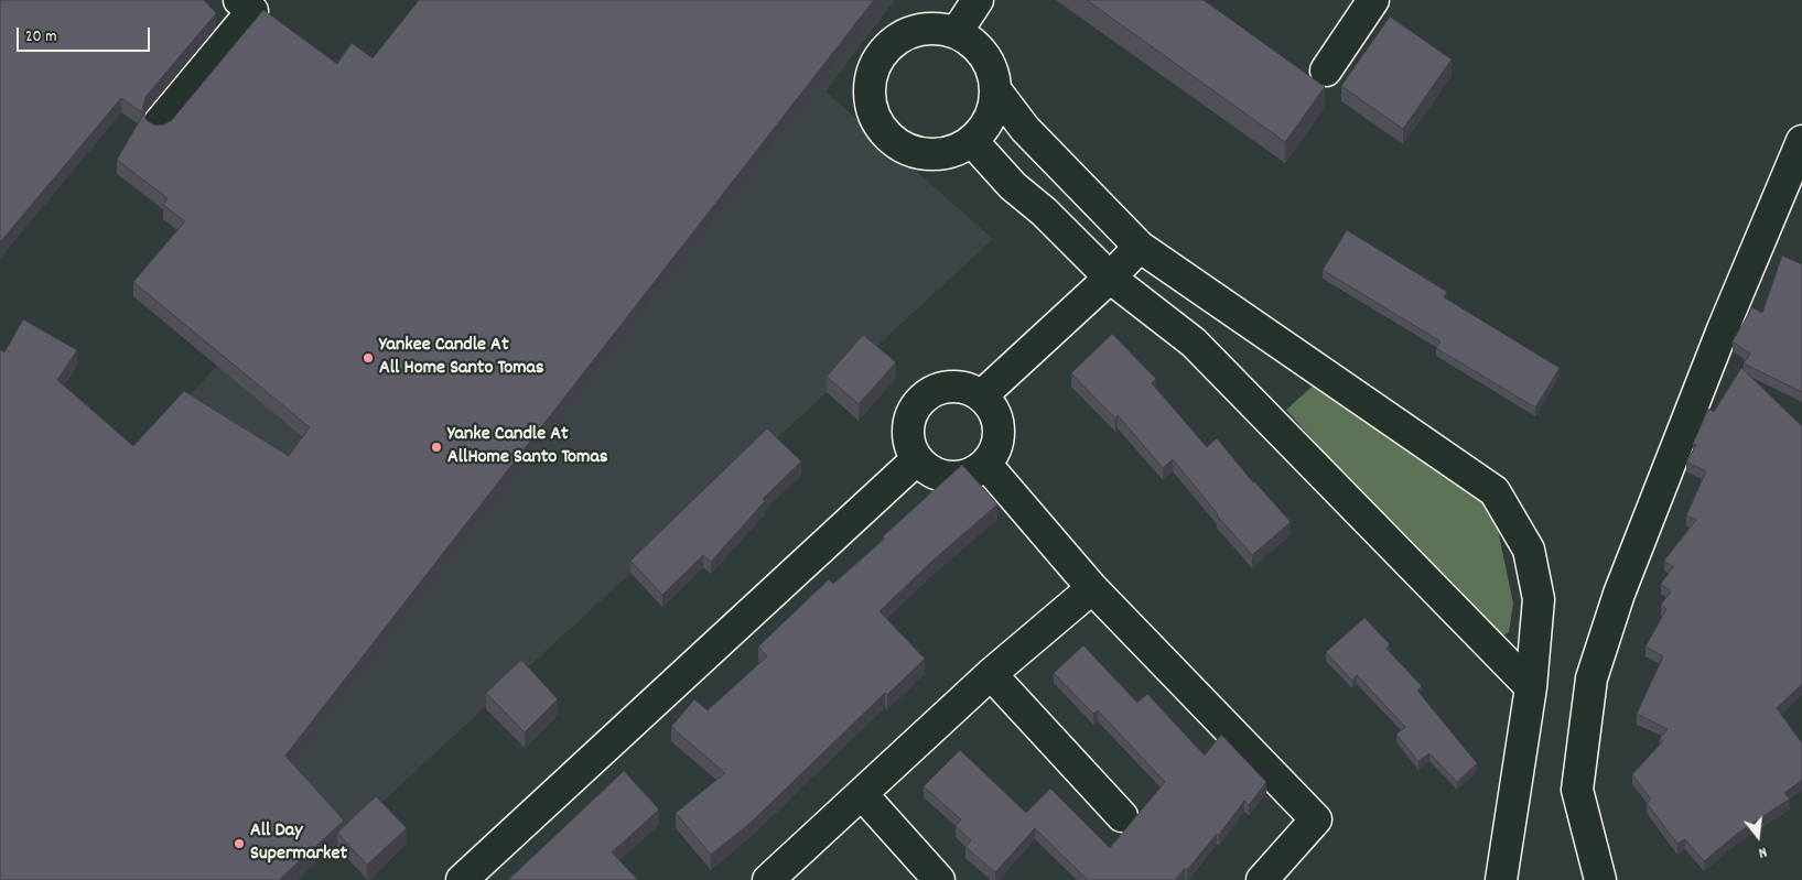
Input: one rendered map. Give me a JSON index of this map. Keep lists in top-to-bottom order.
{
  "places": ["Yankee Candle At All Home Santo Tomas", "Yanke Candle At AllHome Santo Tomas", "All Day Supermarket"],
  "scale_bar": "20 m",
  "north": "bottom"
}
